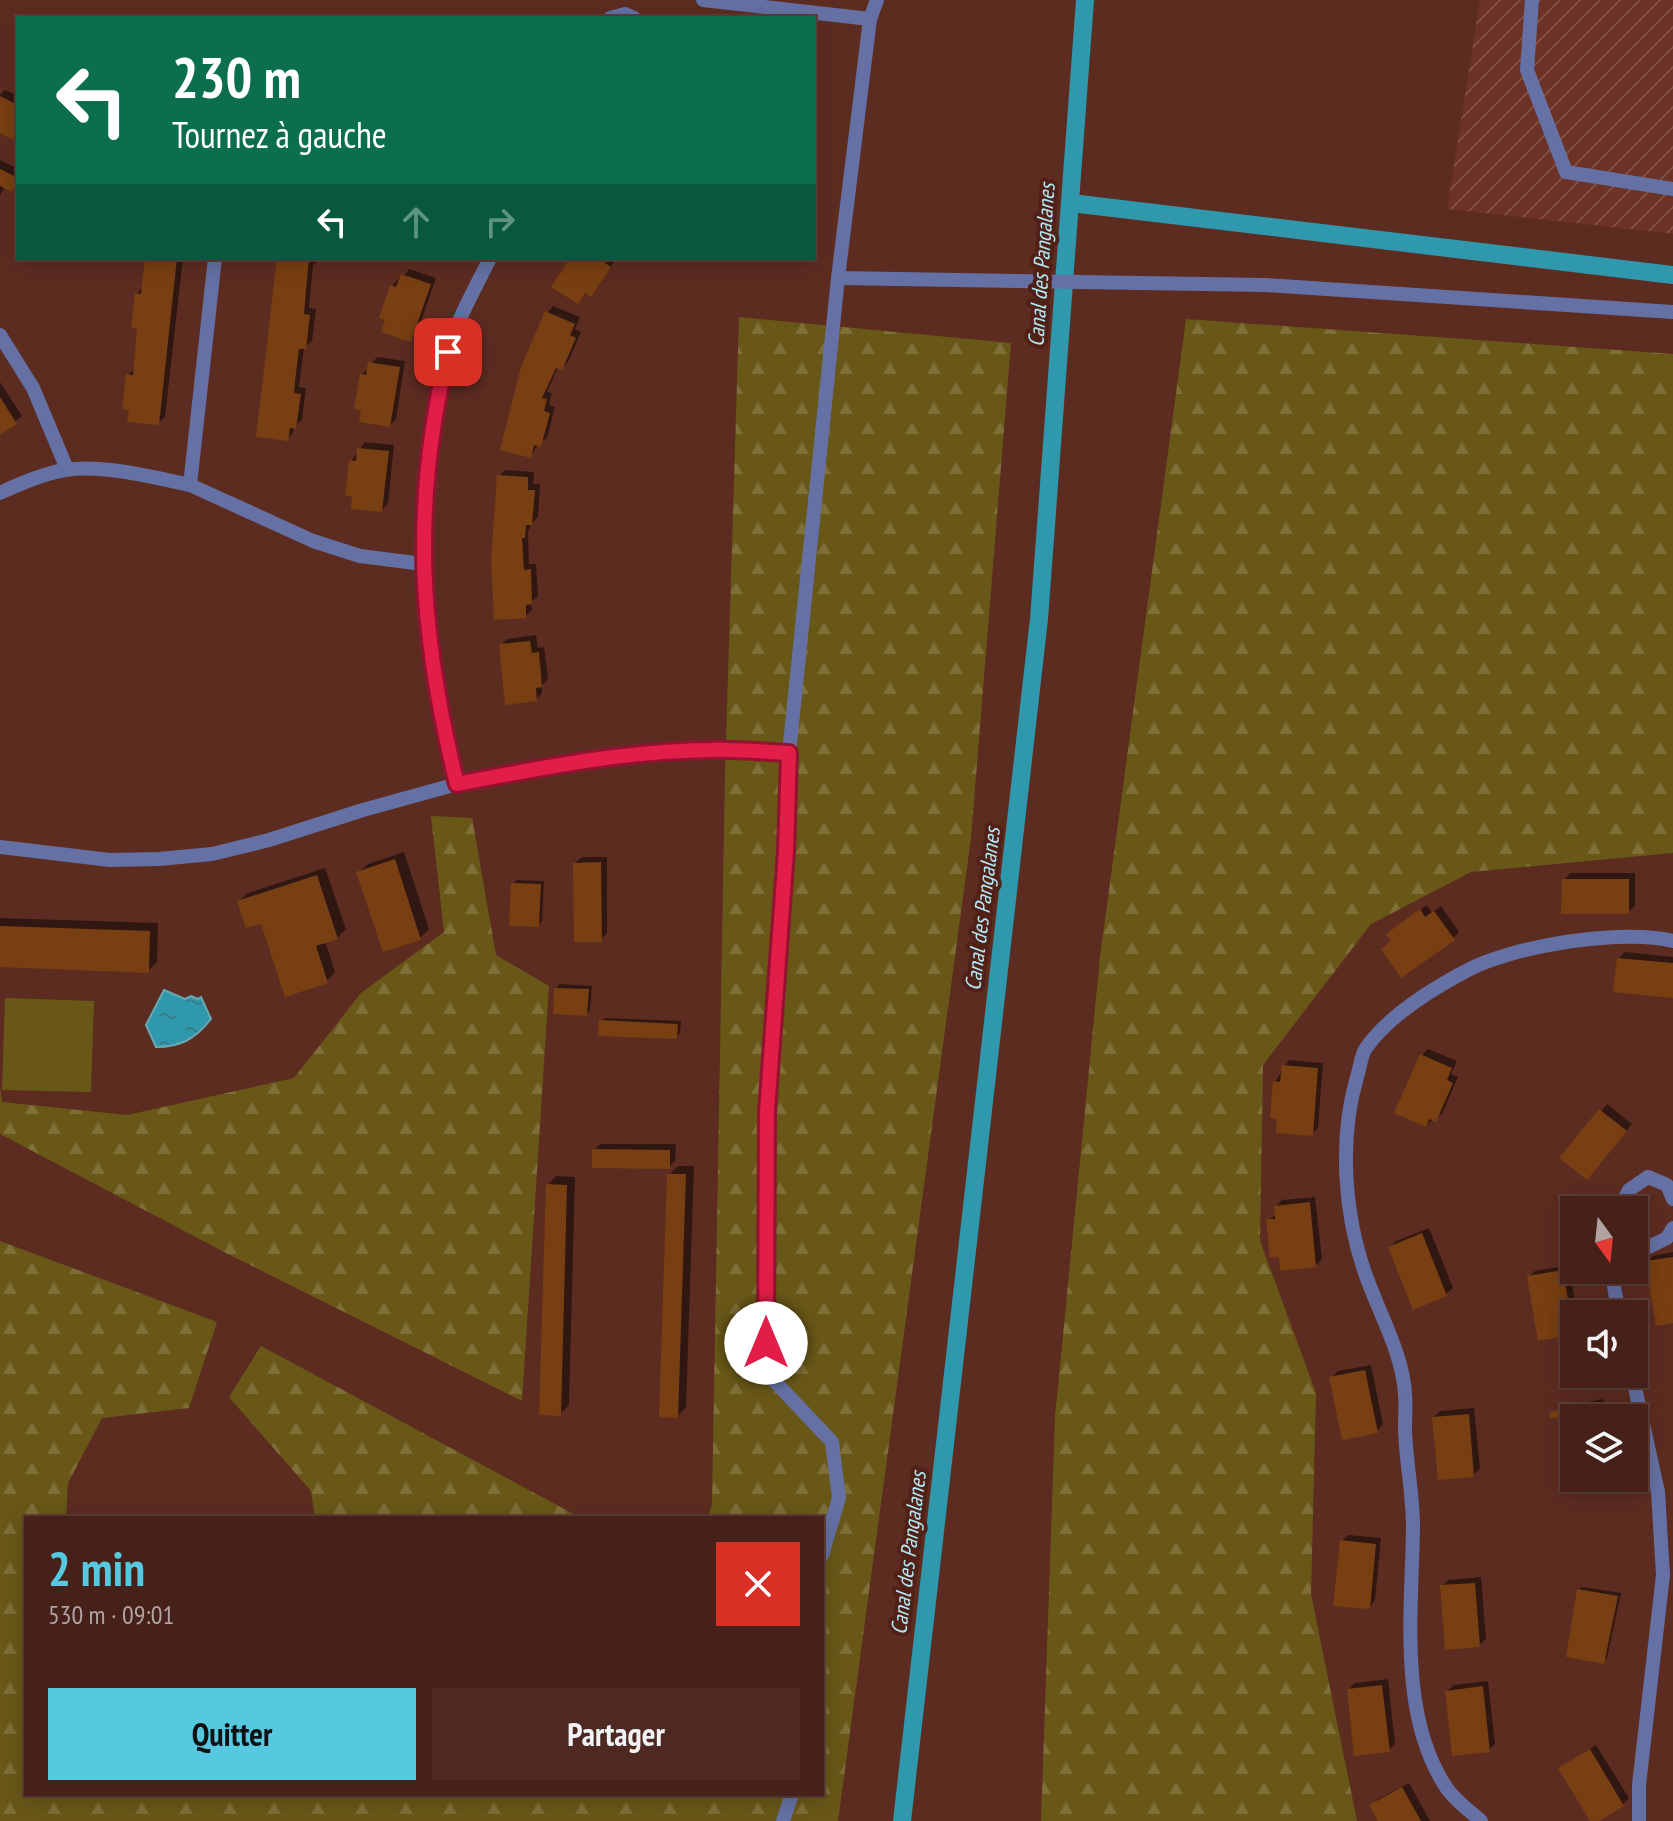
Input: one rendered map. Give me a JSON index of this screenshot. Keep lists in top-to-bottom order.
{
  "water": ["Canal des Pangalanes"],
  "north": "bottom",
  "page": {
    "turn": ["230 m", "Tournez à gauche"],
    "heading": ["2 min", "530 m · 09:01"],
    "buttons": ["Quitter", "Partager"]
  }
}
